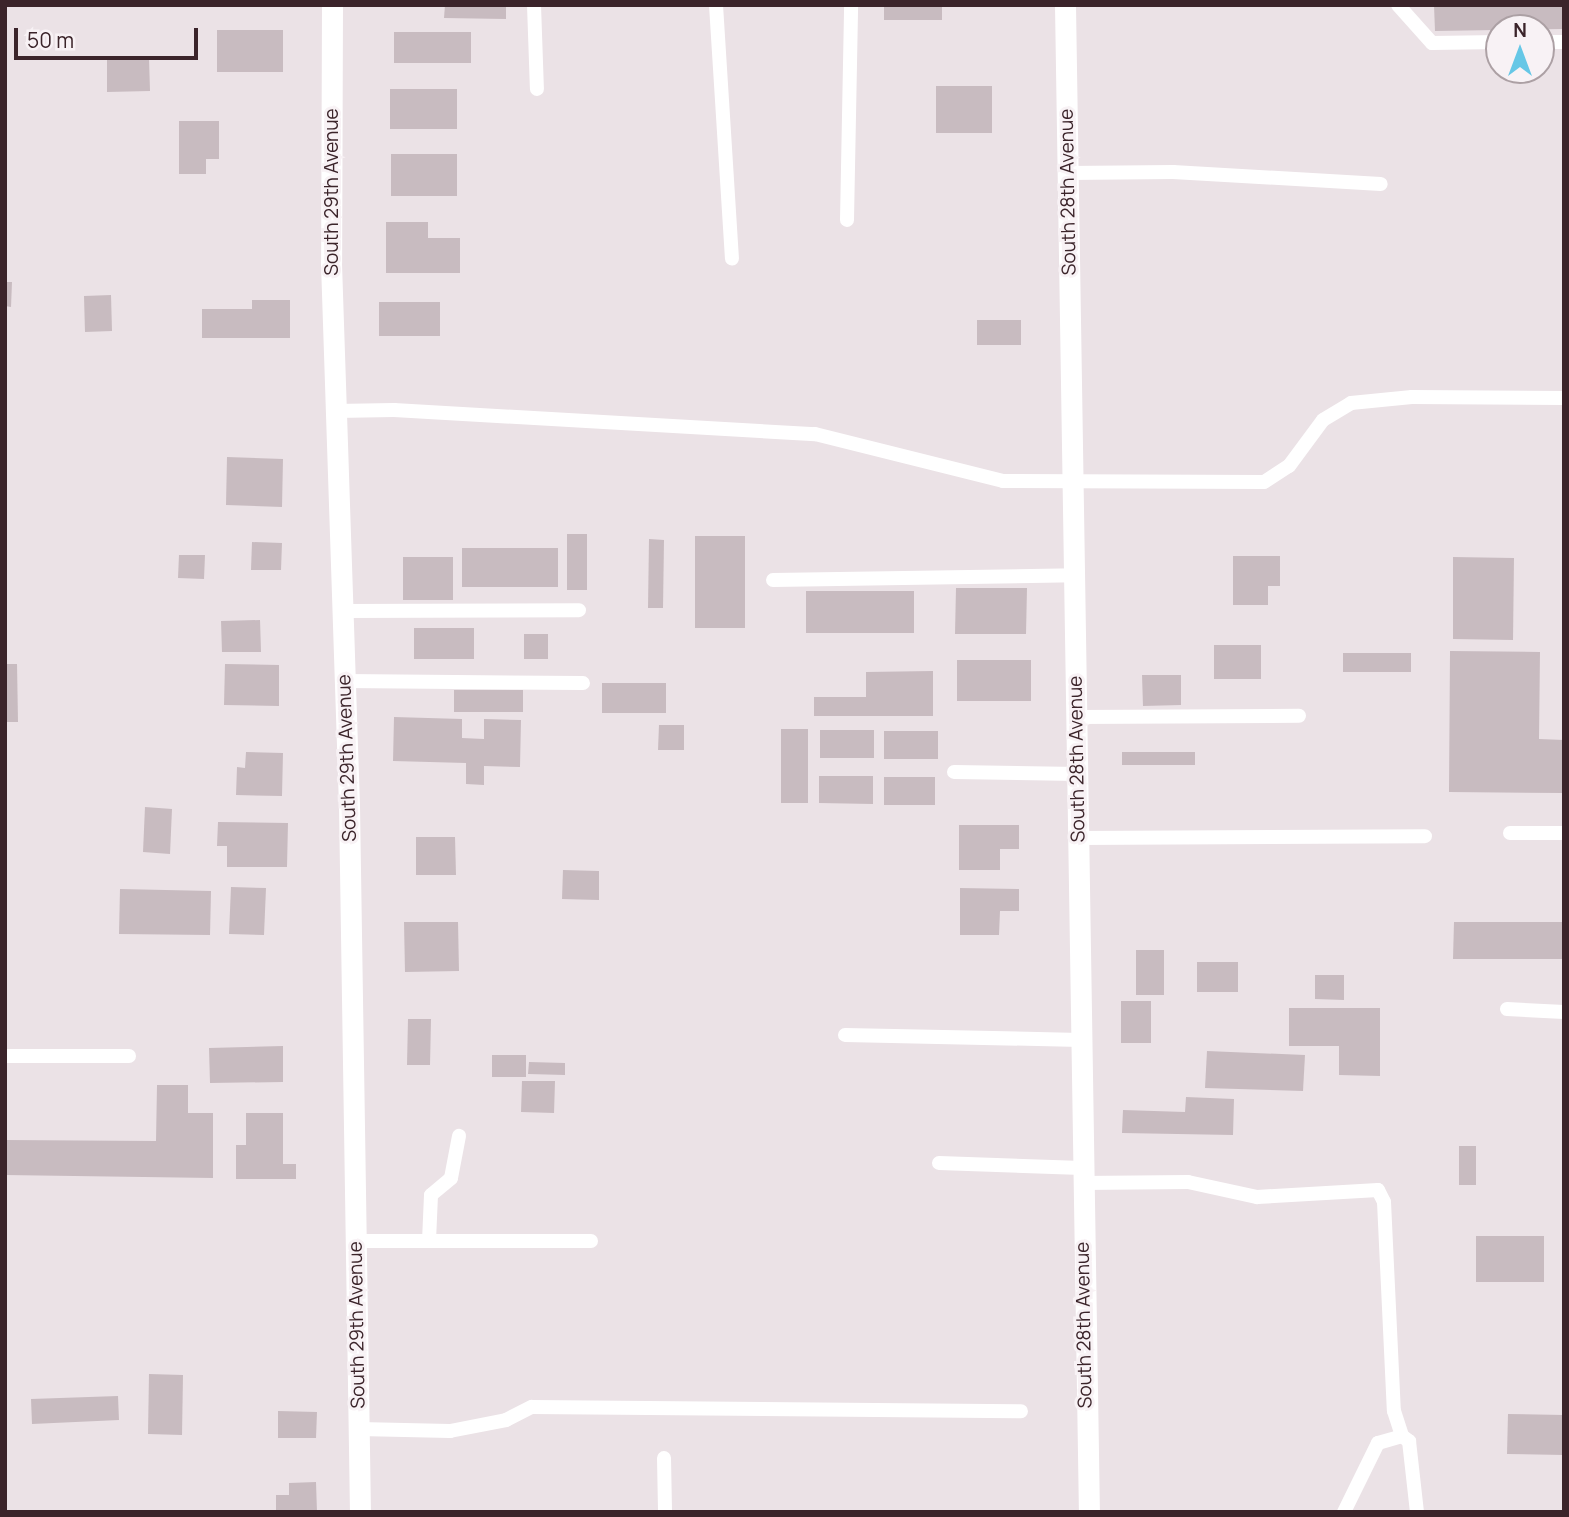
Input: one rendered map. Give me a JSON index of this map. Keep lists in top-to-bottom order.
{
  "streets": {
    "street": ["South 29th Avenue", "South 28th Avenue"]
  },
  "scale_bar": "50 m",
  "north": "top"
}
